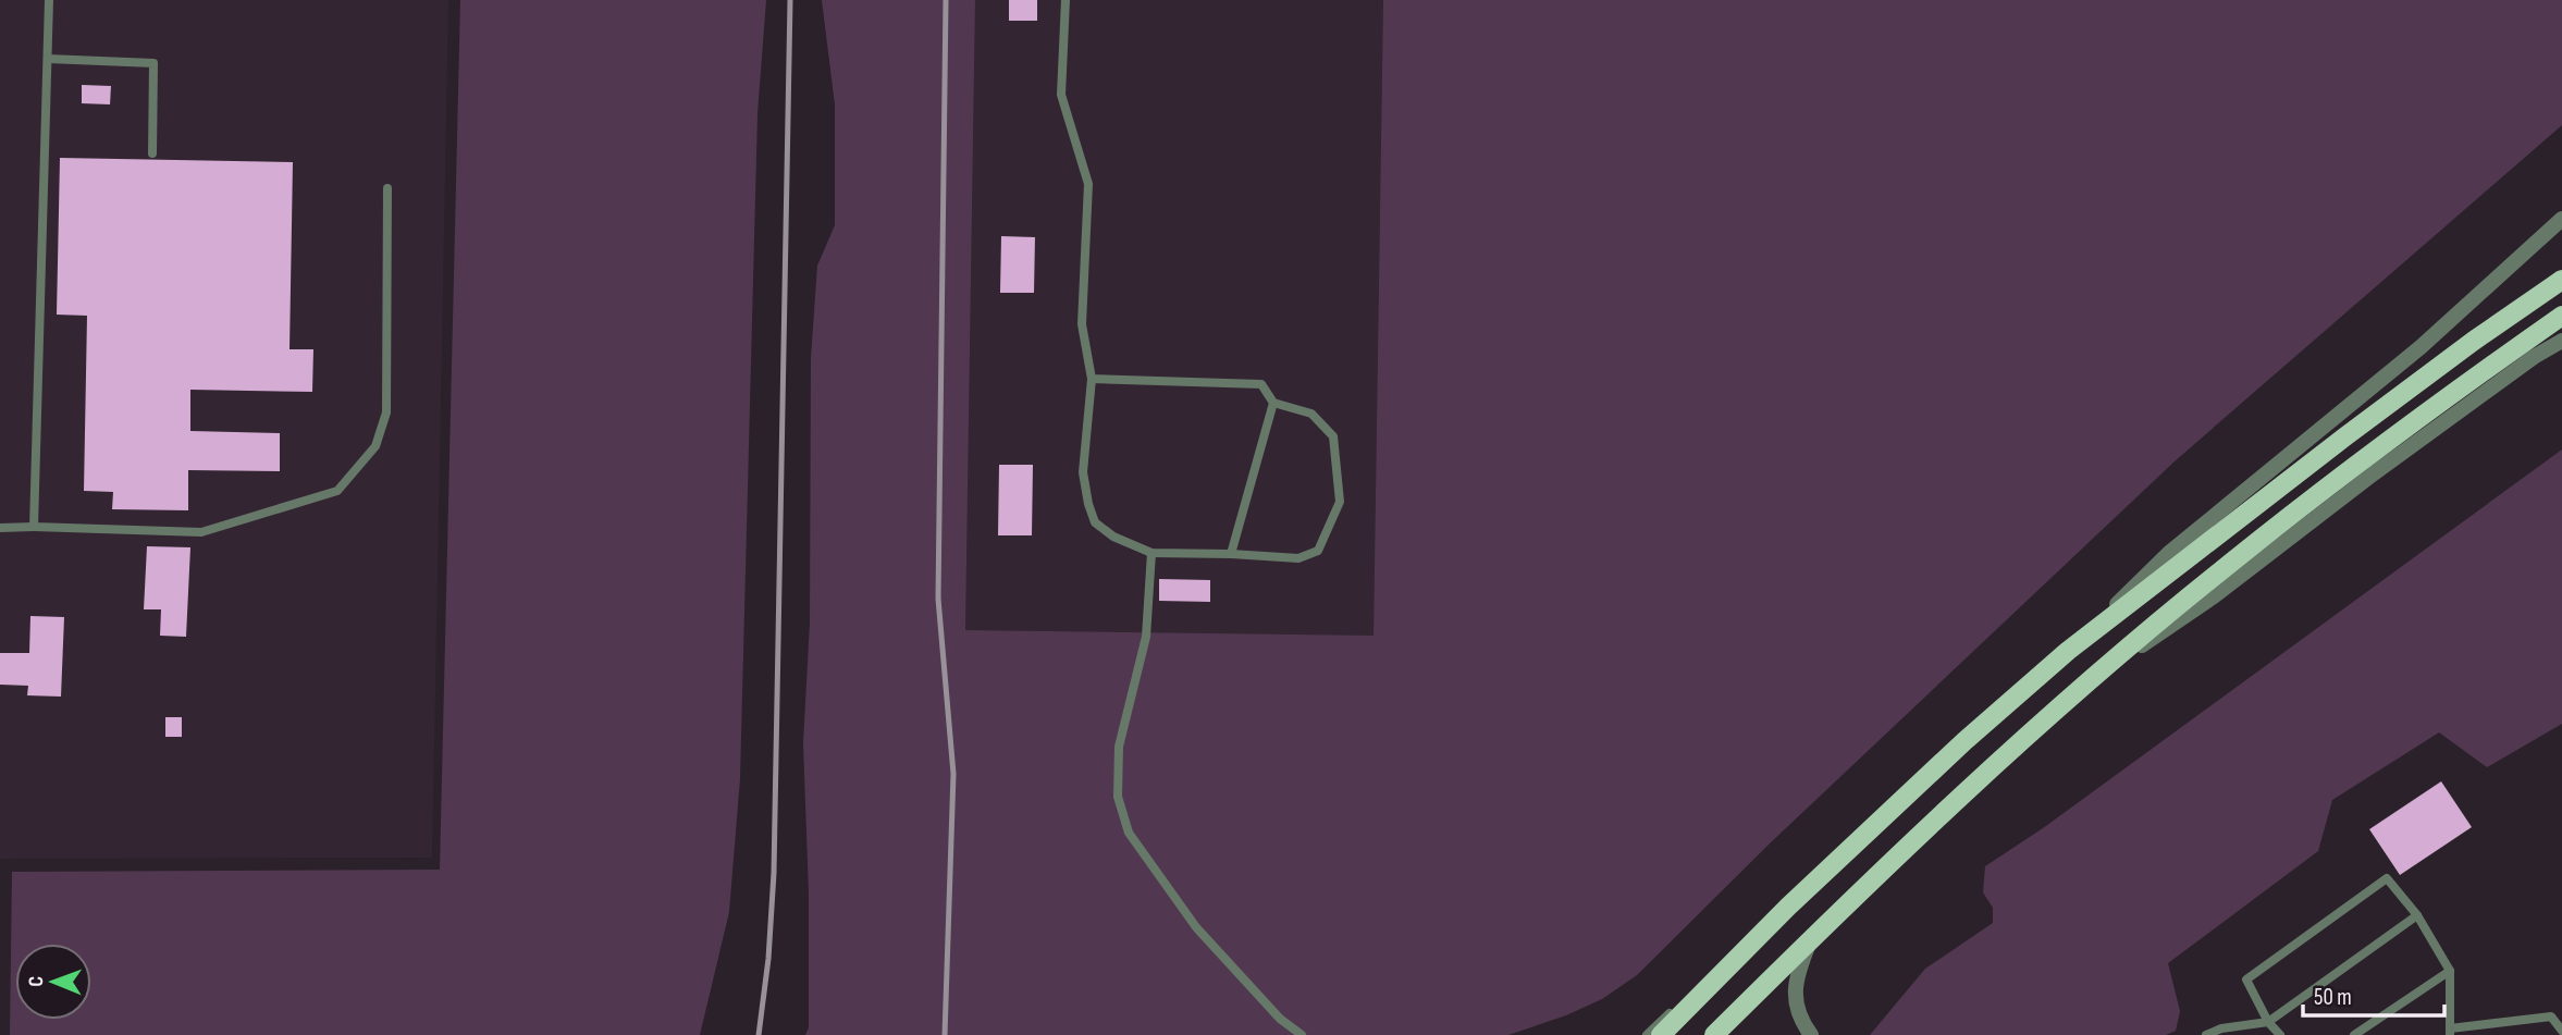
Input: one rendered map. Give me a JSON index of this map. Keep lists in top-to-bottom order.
{
  "scale_bar": "50 m",
  "north": "left"
}
